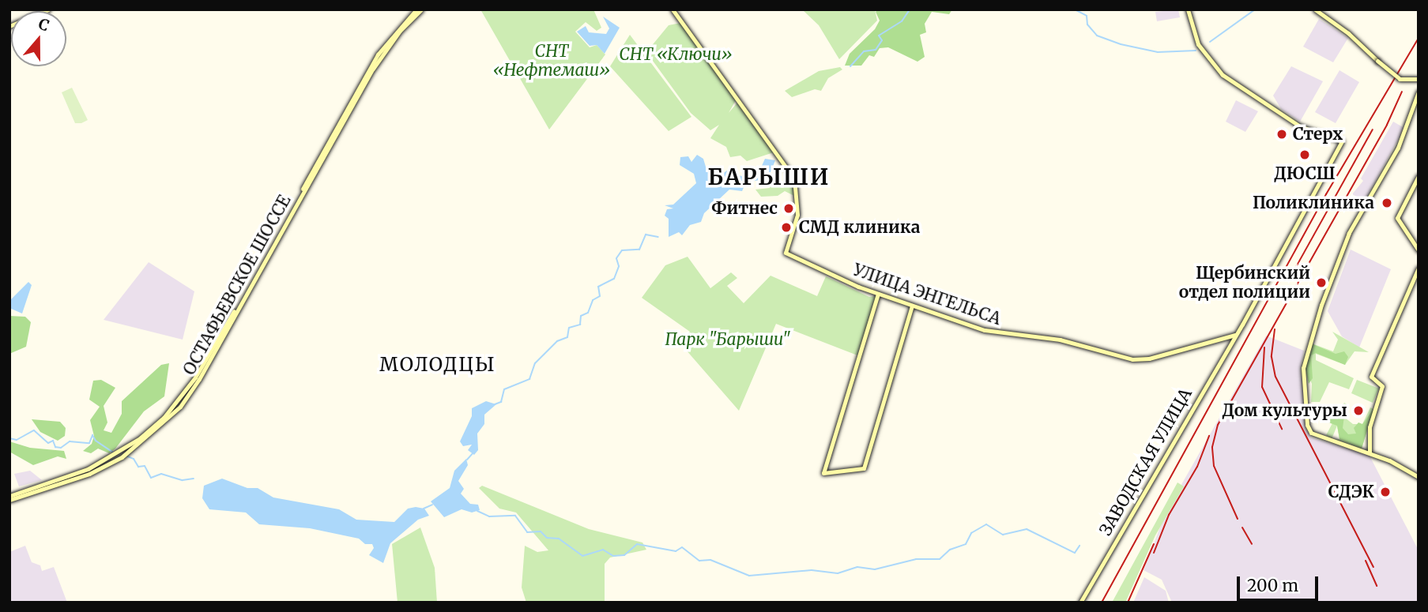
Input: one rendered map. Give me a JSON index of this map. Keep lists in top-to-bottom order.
{
  "streets": {
    "street": ["ОСТАФЬЕВСКОЕ ШОССЕ", "УЛИЦА ЭНГЕЛЬСА", "ЗАВОДСКАЯ УЛИЦА"]
  },
  "crossings": [
    ["УЛИЦА ЭНГЕЛЬСА", "ЗАВОДСКАЯ УЛИЦА"]
  ],
  "districts": ["БАРЫШИ", "МОЛОДЦЫ"],
  "parks": ["СНТ «Нефтемаш»", "СНТ «Ключи»", "Парк \"Барыши\""],
  "places": [
    "Стерх",
    "ДЮСШ",
    "Поликлиника",
    "Фитнес",
    "СМД клиника",
    "Щербинский отдел полиции",
    "Дом культуры",
    "СДЭК"
  ],
  "scale_bar": "200 m",
  "north": "top"
}
